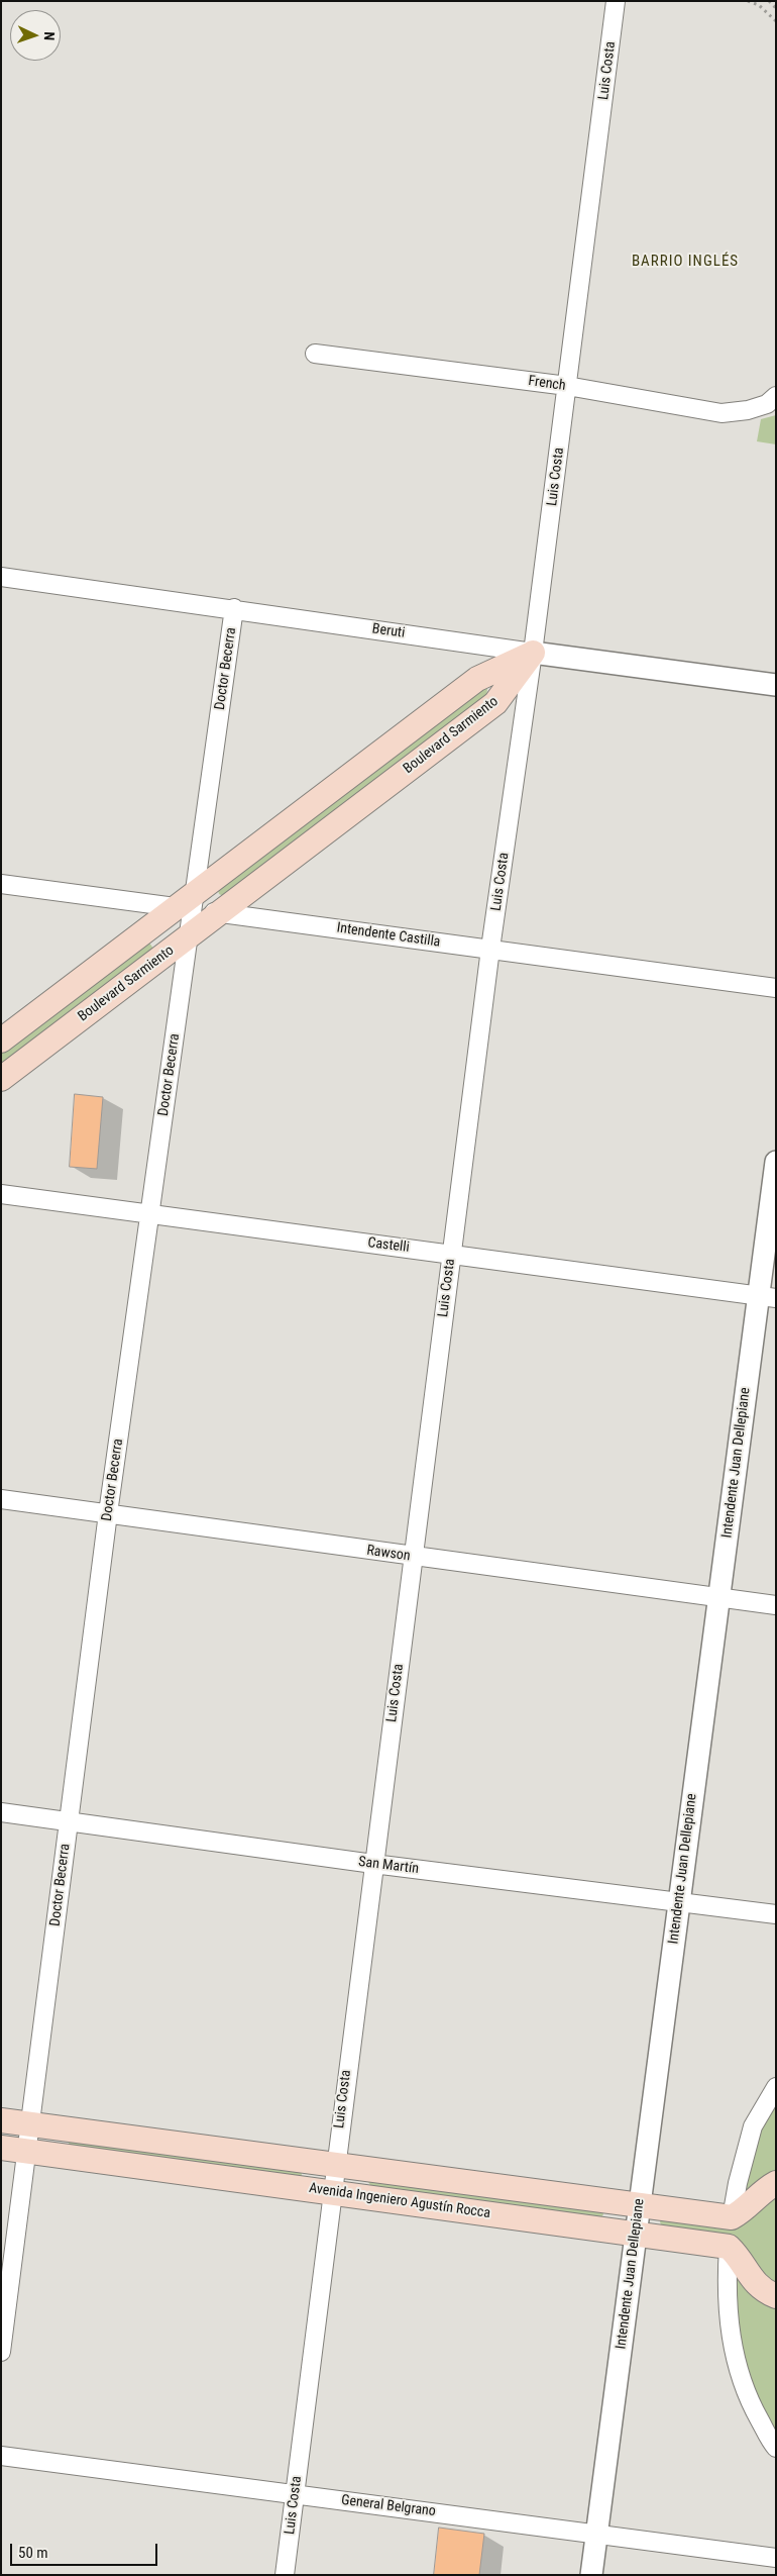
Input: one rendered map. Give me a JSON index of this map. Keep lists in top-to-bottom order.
{
  "streets": {
    "main road": ["Boulevard Sarmiento", "Avenida Ingeniero Agustín Rocca"],
    "street": [
      "Luis Costa",
      "French",
      "Beruti",
      "Doctor Becerra",
      "Intendente Castilla",
      "Castelli",
      "Intendente Juan Dellepiane",
      "Rawson",
      "San Martín",
      "General Belgrano"
    ]
  },
  "crossings": [
    ["Luis Costa", "French"],
    ["Luis Costa", "Beruti"],
    ["Luis Costa", "Boulevard Sarmiento"],
    ["Luis Costa", "Intendente Castilla"],
    ["Luis Costa", "Castelli"],
    ["Luis Costa", "Rawson"],
    ["Luis Costa", "San Martín"],
    ["Luis Costa", "Avenida Ingeniero Agustín Rocca"],
    ["Luis Costa", "General Belgrano"],
    ["Beruti", "Doctor Becerra"],
    ["Beruti", "Boulevard Sarmiento"],
    ["Doctor Becerra", "Boulevard Sarmiento"],
    ["Doctor Becerra", "Intendente Castilla"],
    ["Doctor Becerra", "Castelli"],
    ["Doctor Becerra", "Rawson"],
    ["Doctor Becerra", "San Martín"],
    ["Doctor Becerra", "Avenida Ingeniero Agustín Rocca"],
    ["Boulevard Sarmiento", "Intendente Castilla"],
    ["Castelli", "Intendente Juan Dellepiane"],
    ["Intendente Juan Dellepiane", "Rawson"],
    ["Intendente Juan Dellepiane", "San Martín"],
    ["Intendente Juan Dellepiane", "Avenida Ingeniero Agustín Rocca"],
    ["Intendente Juan Dellepiane", "General Belgrano"]
  ],
  "districts": ["BARRIO INGLÉS"],
  "scale_bar": "50 m",
  "north": "right"
}
